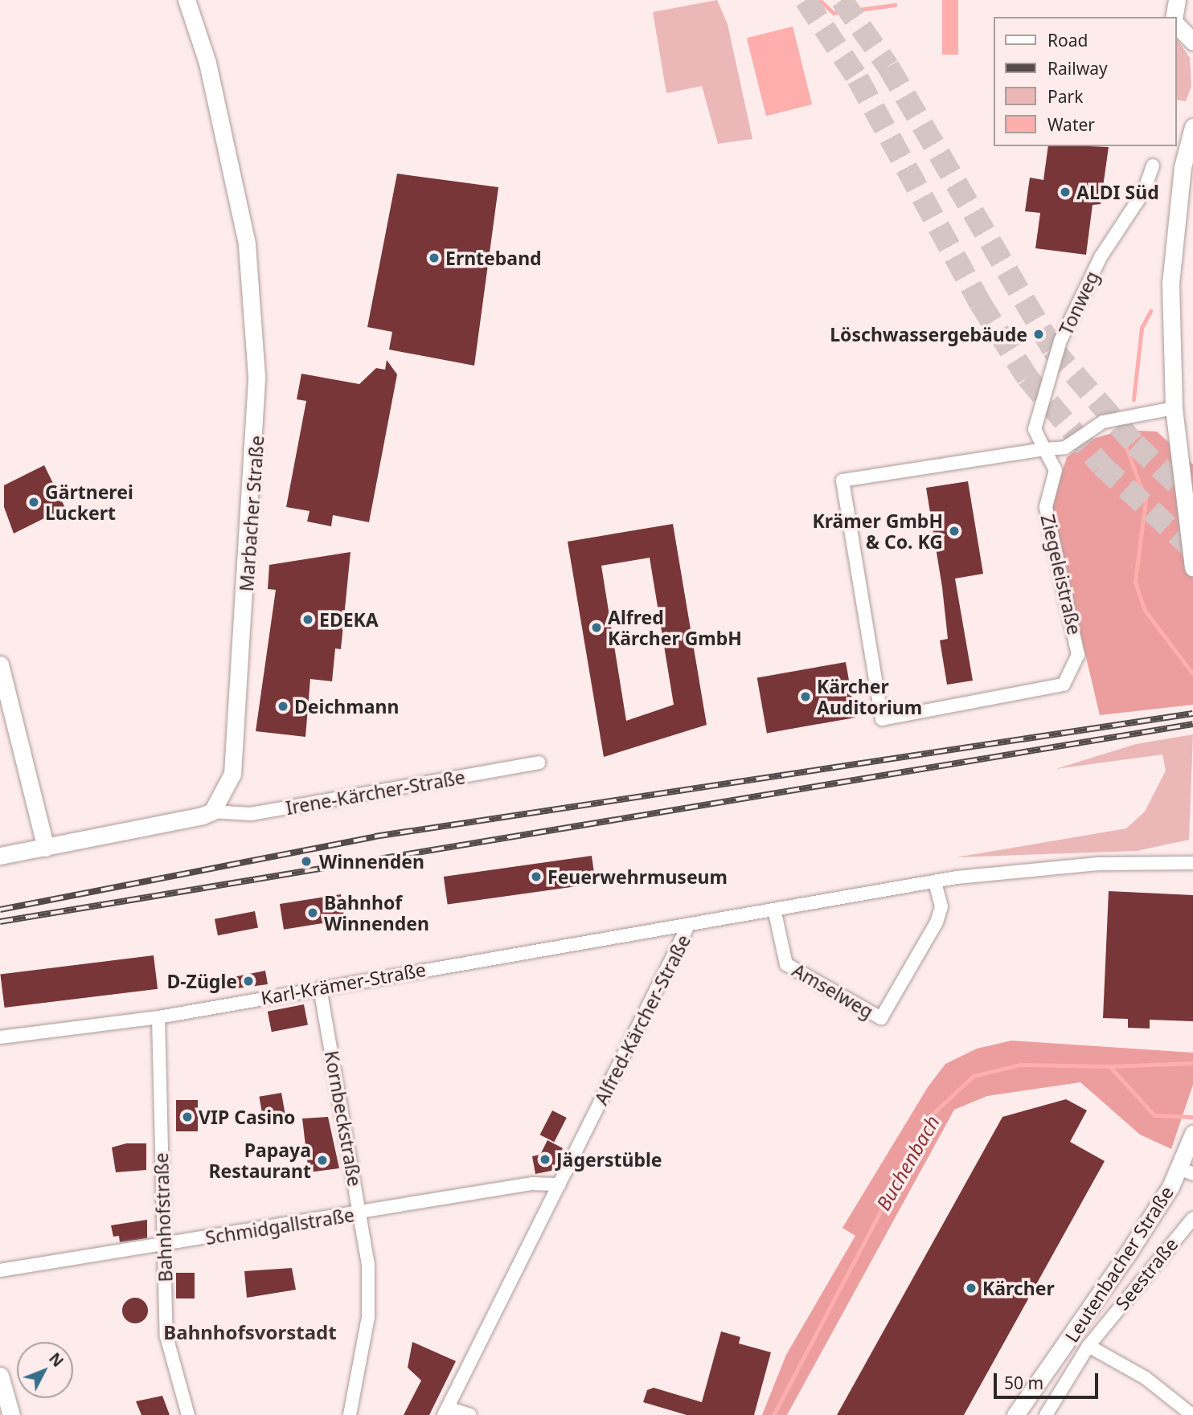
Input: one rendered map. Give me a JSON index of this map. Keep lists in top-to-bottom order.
{
  "streets": {
    "main road": ["Marbacher Straße", "Leutenbacher Straße"],
    "street": [
      "Tonweg",
      "Ziegeleistraße",
      "Irene-Kärcher-Straße",
      "Karl-Krämer-Straße",
      "Amselweg",
      "Alfred-Kärcher-Straße",
      "Kornbeckstraße",
      "Bahnhofstraße",
      "Schmidgallstraße",
      "Seestraße"
    ]
  },
  "crossings": [
    ["Tonweg", "Ziegeleistraße"],
    ["Marbacher Straße", "Irene-Kärcher-Straße"],
    ["Karl-Krämer-Straße", "Alfred-Kärcher-Straße"],
    ["Karl-Krämer-Straße", "Kornbeckstraße"],
    ["Karl-Krämer-Straße", "Bahnhofstraße"],
    ["Amselweg", "Alfred-Kärcher-Straße"],
    ["Alfred-Kärcher-Straße", "Schmidgallstraße"],
    ["Kornbeckstraße", "Schmidgallstraße"],
    ["Bahnhofstraße", "Schmidgallstraße"]
  ],
  "districts": ["Bahnhofsvorstadt"],
  "water": ["Buchenbach"],
  "places": [
    "ALDI Süd",
    "Ernteband",
    "Löschwassergebäude",
    "Gärtnerei Luckert",
    "Krämer GmbH & Co. KG",
    "EDEKA",
    "Alfred Kärcher GmbH",
    "Kärcher Auditorium",
    "Deichmann",
    "Winnenden",
    "Feuerwehrmuseum",
    "Bahnhof Winnenden",
    "D-Zügle",
    "VIP Casino",
    "Jägerstüble",
    "Papaya Restaurant",
    "Kärcher"
  ],
  "legend": [
    "Road",
    "Railway",
    "Park",
    "Water"
  ],
  "scale_bar": "50 m",
  "north": "top right"
}
